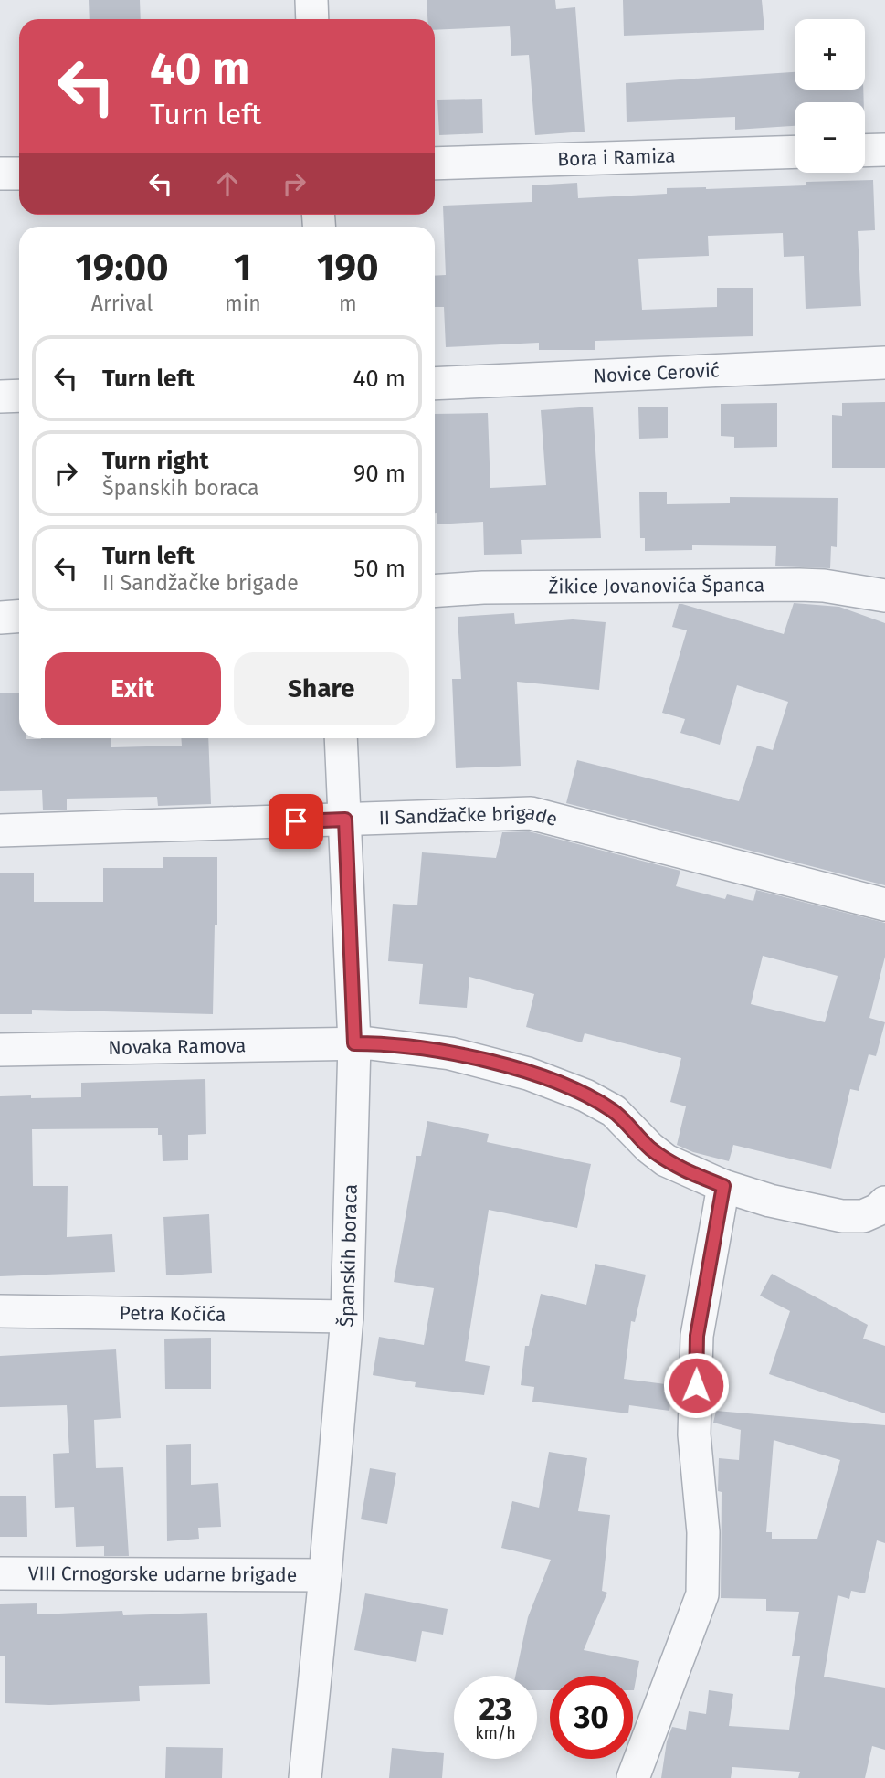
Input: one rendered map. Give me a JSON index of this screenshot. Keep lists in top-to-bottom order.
{
  "streets": {
    "street": [
      "Bora i Ramiza",
      "Novice Cerović",
      "Žikice Jovanovića Španca",
      "II Sandžačke brigade",
      "Novaka Ramova",
      "Španskih boraca",
      "Petra Kočića",
      "VIII Crnogorske udarne brigade"
    ]
  },
  "crossings": [
    ["II Sandžačke brigade", "Španskih boraca"],
    ["Novaka Ramova", "Španskih boraca"],
    ["Španskih boraca", "Petra Kočića"],
    ["Španskih boraca", "VIII Crnogorske udarne brigade"]
  ],
  "page": {
    "map_buttons": ["+", "−"],
    "turn": ["40 m", "Turn left"],
    "eta": [
      "19:00",
      "Arrival",
      "1",
      "min",
      "190",
      "m"
    ],
    "list": [
      {
        "name": "Turn left",
        "value": "40 m"
      },
      {
        "name": "Turn right",
        "note": "Španskih boraca",
        "value": "90 m"
      },
      {
        "name": "Turn left",
        "note": "II Sandžačke brigade",
        "value": "50 m"
      }
    ],
    "buttons": ["Exit", "Share"],
    "speed": "23 km/h",
    "limit": "30"
  }
}
